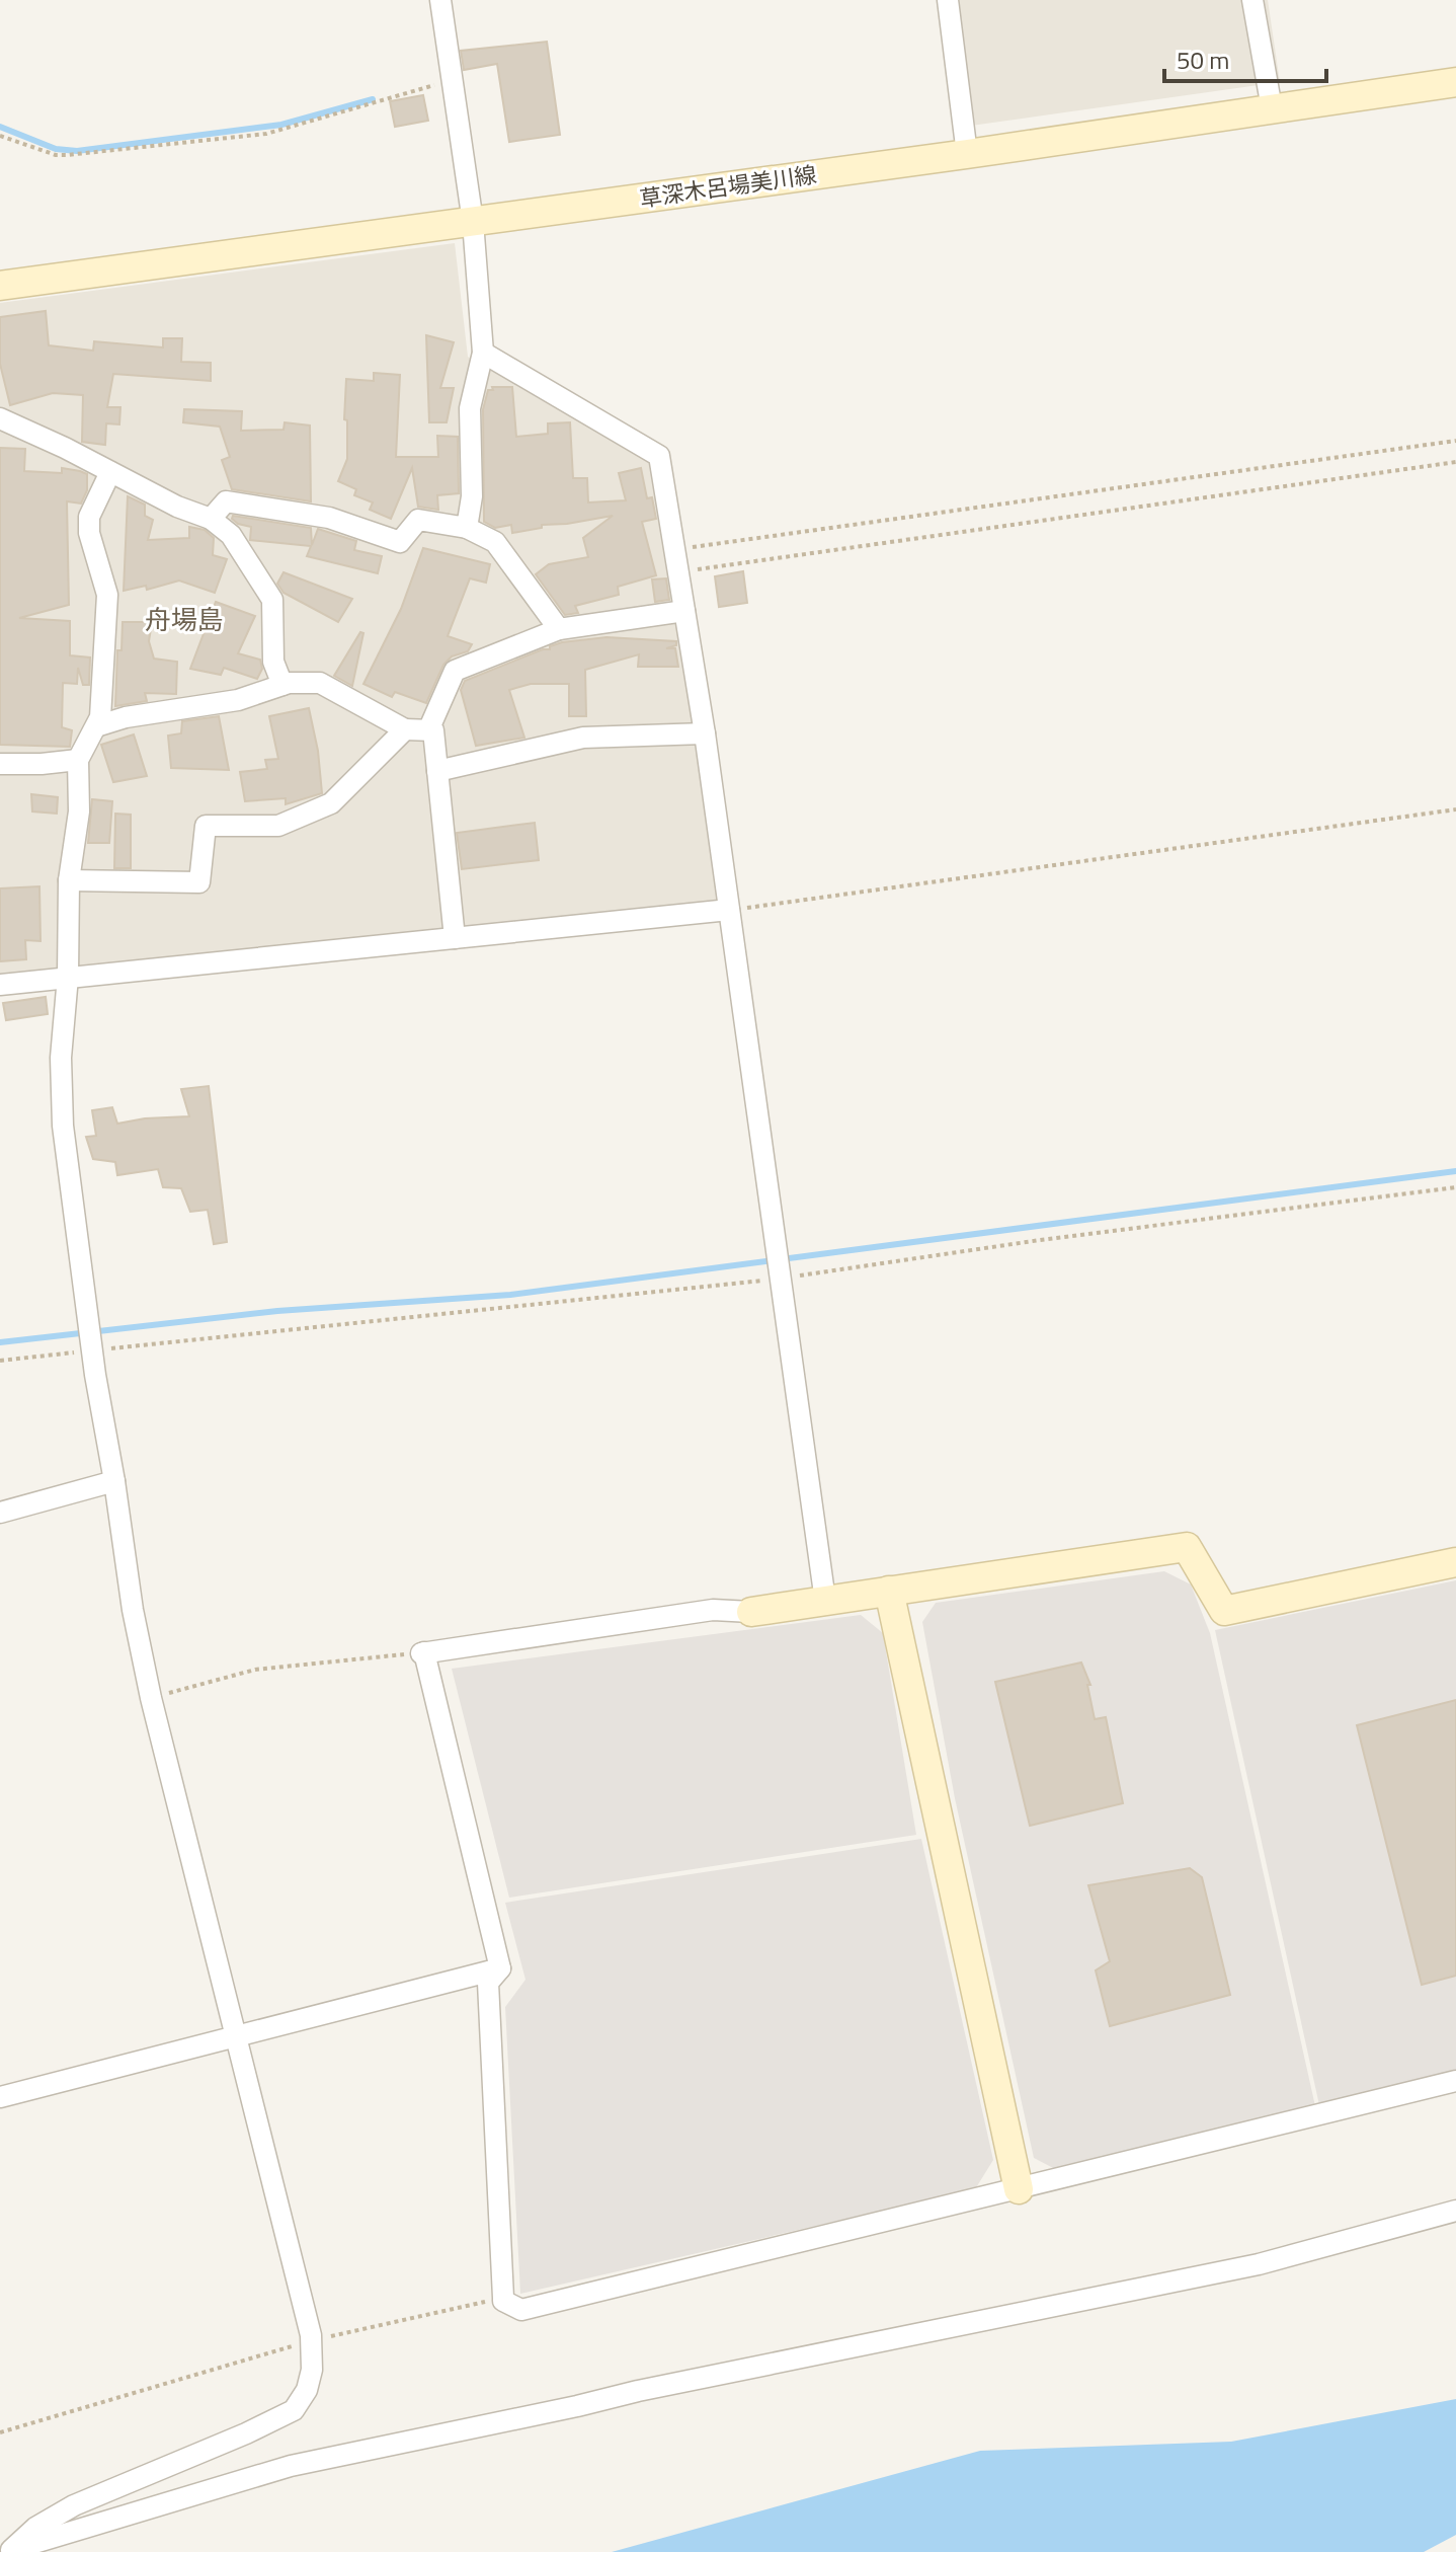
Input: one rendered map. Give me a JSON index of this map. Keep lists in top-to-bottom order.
{
  "streets": {
    "main road": ["草深木呂場美川線"]
  },
  "districts": ["舟場島"],
  "scale_bar": "50 m"
}
